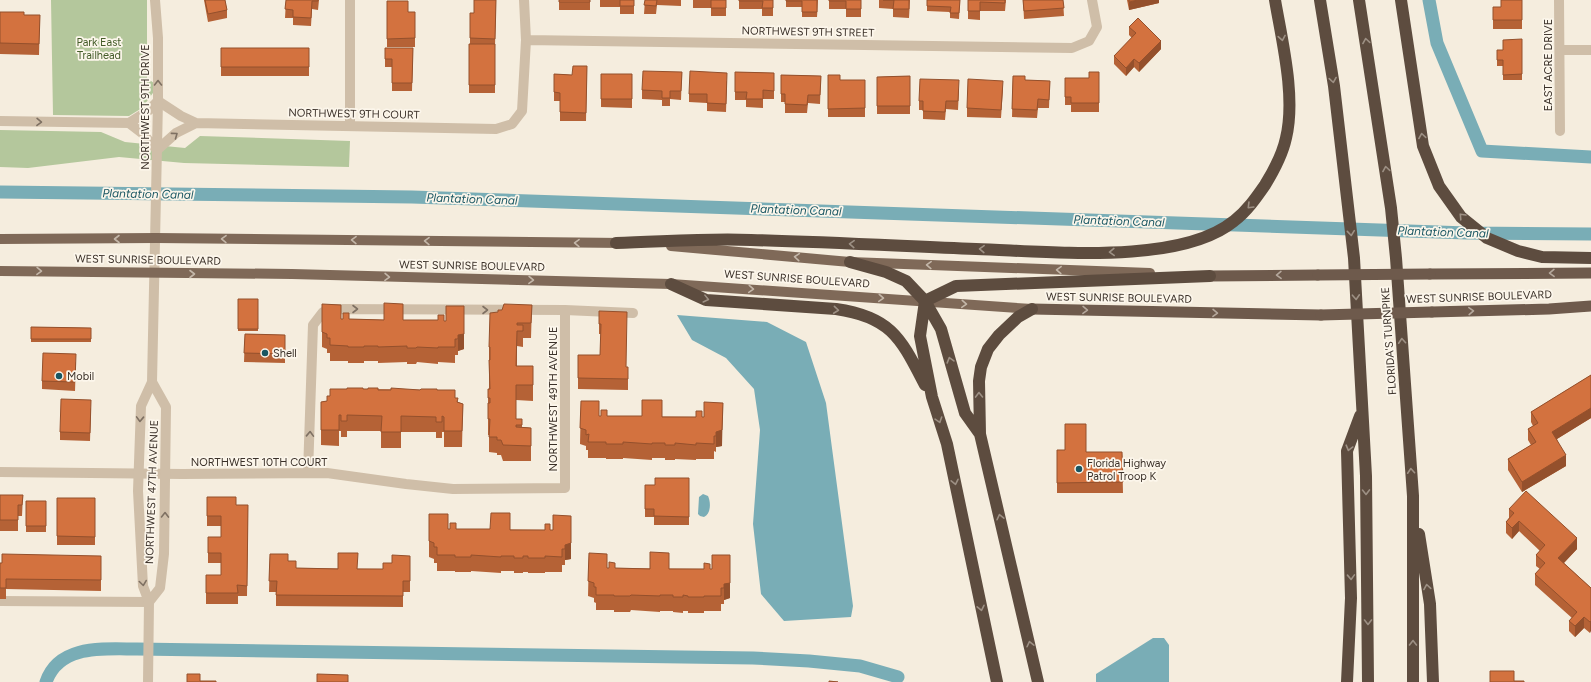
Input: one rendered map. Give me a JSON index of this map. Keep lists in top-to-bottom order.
{
  "streets": {
    "highway": ["WEST SUNRISE BOULEVARD", "FLORIDA'S TURNPIKE"],
    "street": [
      "NORTHWEST 9TH STREET",
      "EAST ACRE DRIVE",
      "NORTHWEST 9TH DRIVE",
      "NORTHWEST 9TH COURT",
      "NORTHWEST 49TH AVENUE",
      "NORTHWEST 10TH COURT",
      "NORTHWEST 47TH AVENUE"
    ]
  },
  "crossings": [
    ["NORTHWEST 9TH STREET", "NORTHWEST 9TH COURT"],
    ["NORTHWEST 9TH DRIVE", "NORTHWEST 9TH COURT"],
    ["NORTHWEST 9TH DRIVE", "WEST SUNRISE BOULEVARD"],
    ["NORTHWEST 9TH DRIVE", "NORTHWEST 47TH AVENUE"],
    ["WEST SUNRISE BOULEVARD", "NORTHWEST 47TH AVENUE"],
    ["NORTHWEST 49TH AVENUE", "NORTHWEST 10TH COURT"],
    ["NORTHWEST 10TH COURT", "NORTHWEST 47TH AVENUE"]
  ],
  "one_way": ["NORTHWEST 9TH DRIVE"],
  "water": ["Plantation Canal"],
  "parks": ["Park East Trailhead"],
  "places": ["Shell", "Mobil", "Florida Highway Patrol Troop K"]
}
